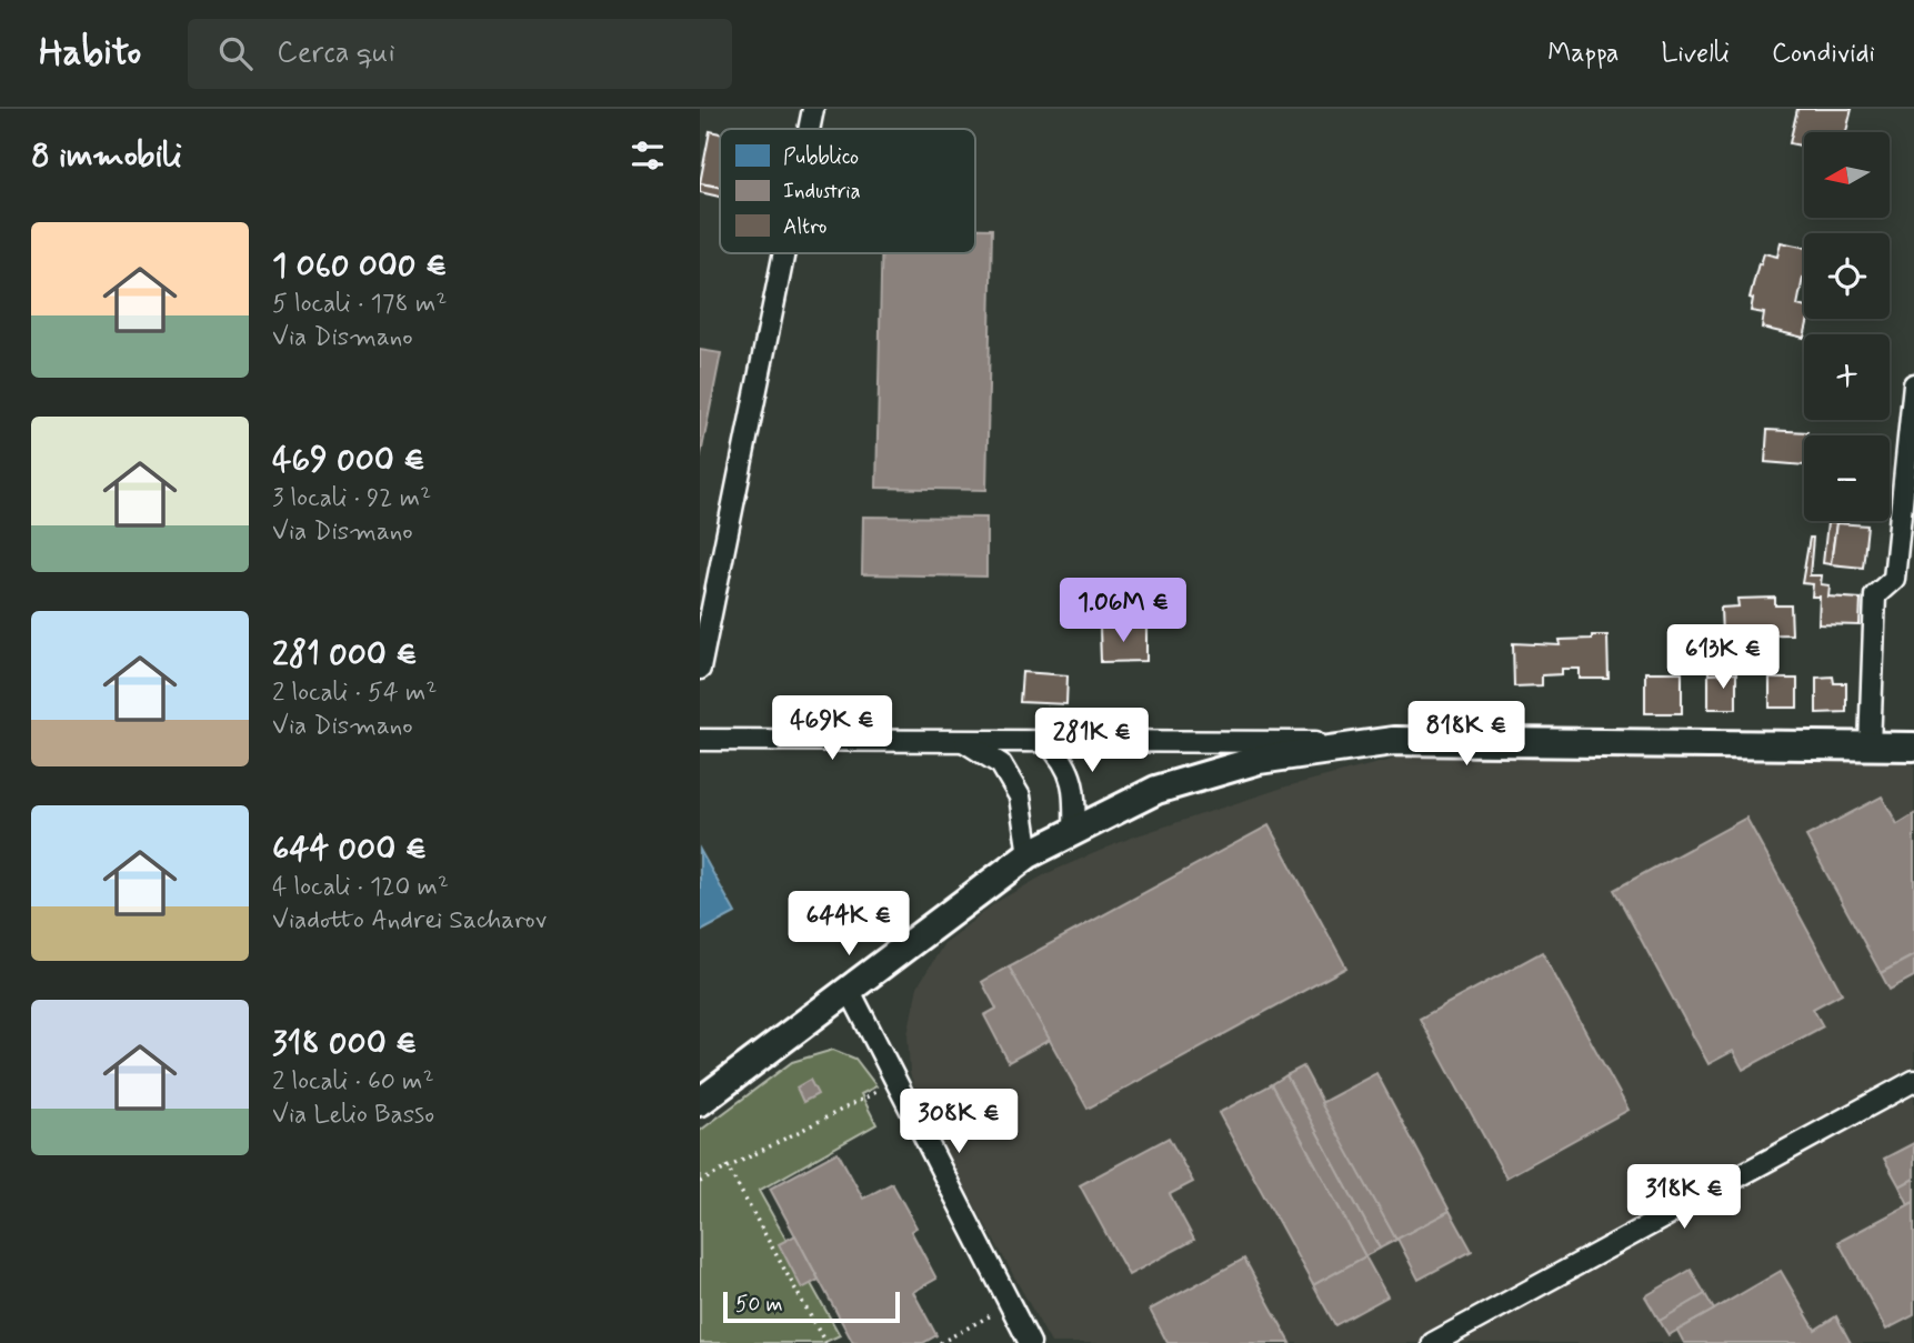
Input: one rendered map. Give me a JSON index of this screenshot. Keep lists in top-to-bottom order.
{
  "legend": ["Pubblico", "Industria", "Altro"],
  "scale_bar": "50 m",
  "north": "left",
  "page": {
    "header": "Habito",
    "search": "Cerca qui",
    "nav": ["Mappa", "Livelli", "Condividi"],
    "heading": "8 immobili",
    "map_buttons": ["+", "−"],
    "list": [
      {
        "name": "1 060 000 €",
        "note": "5 locali · 178 m² · Via Dismano"
      },
      {
        "name": "469 000 €",
        "note": "3 locali · 92 m² · Via Dismano"
      },
      {
        "name": "281 000 €",
        "note": "2 locali · 54 m² · Via Dismano"
      },
      {
        "name": "644 000 €",
        "note": "4 locali · 120 m² · Viadotto Andrei Sacharov"
      },
      {
        "name": "318 000 €",
        "note": "2 locali · 60 m² · Via Lelio Basso"
      }
    ],
    "price": [
      "1.06M €",
      "613K €",
      "469K €",
      "818K €",
      "281K €",
      "644K €",
      "308K €",
      "318K €"
    ],
    "scale": "50 m"
  }
}
